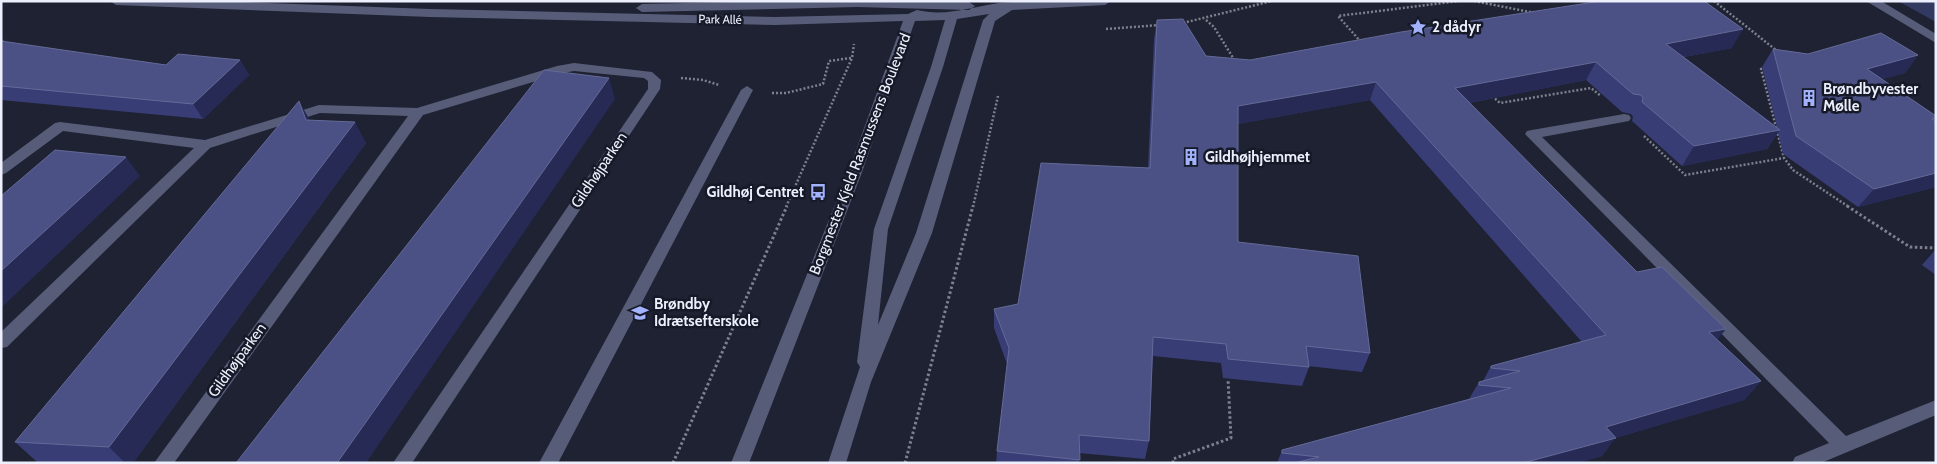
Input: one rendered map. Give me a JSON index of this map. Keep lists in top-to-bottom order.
{
  "streets": {
    "street": ["Park Allé", "Borgmester Kjeld Rasmussens Boulevard", "Gildhøjparken"]
  },
  "crossings": [
    ["Park Allé", "Borgmester Kjeld Rasmussens Boulevard"]
  ],
  "places": {
    "place": ["2 dådyr"],
    "building": ["Brøndbyvester Mølle", "Gildhøjhjemmet"],
    "bus stop": ["Gildhøj Centret"],
    "school or university": ["Brøndby Idrætsefterskole"]
  }
}
